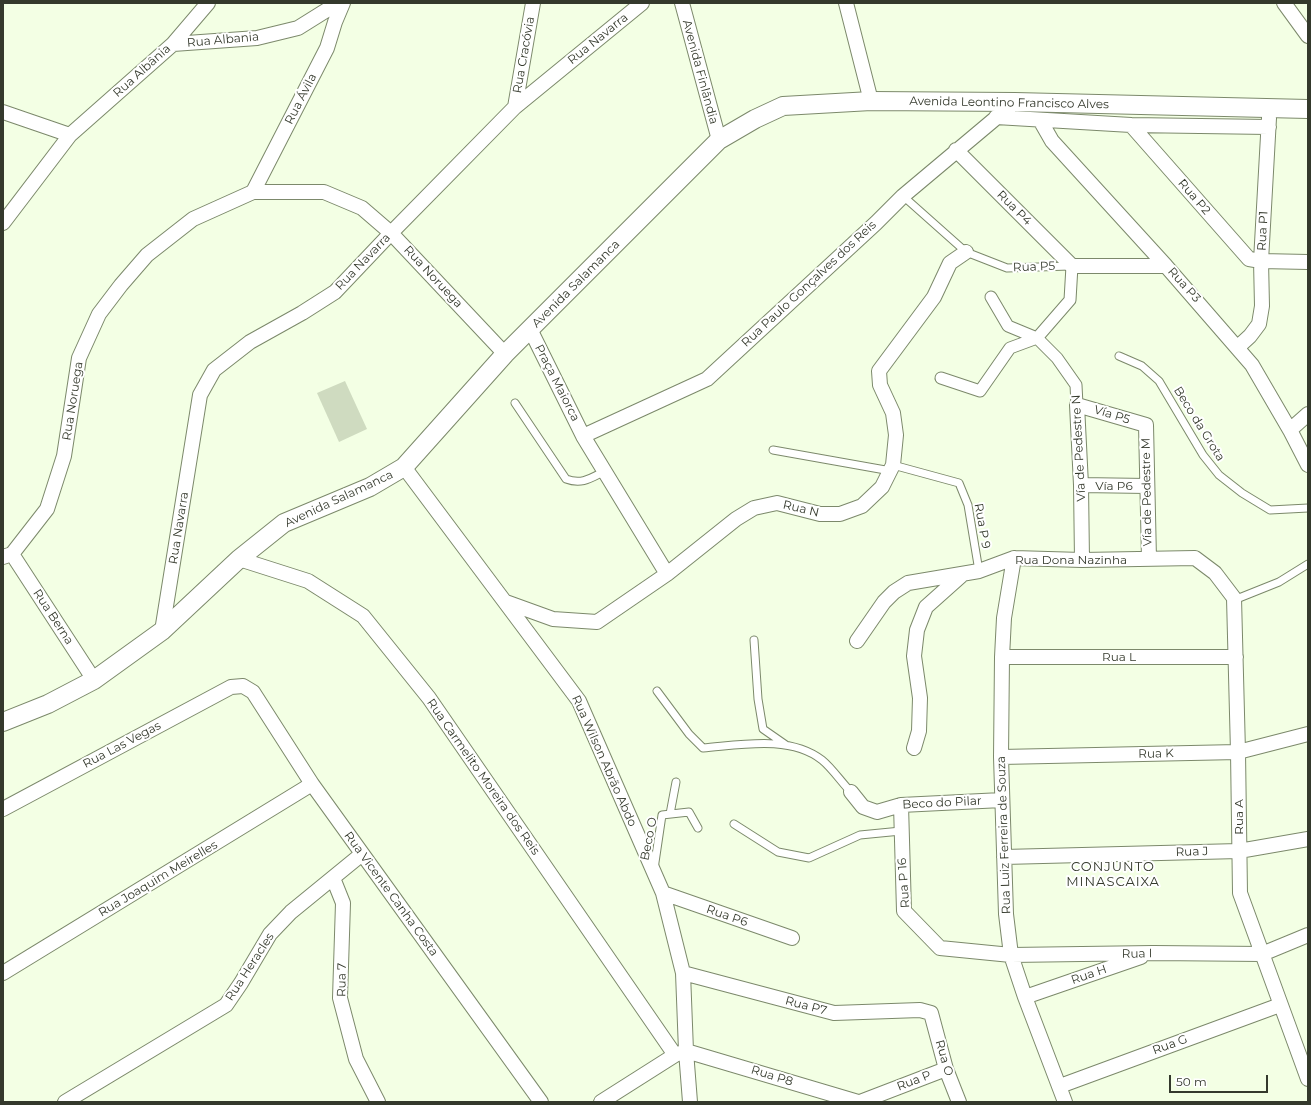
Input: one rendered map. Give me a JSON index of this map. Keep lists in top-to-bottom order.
{
  "streets": {
    "street": [
      "Rua Navarra",
      "Rua Albania",
      "Rua Cracóvia",
      "Rua Albânia",
      "Avenida Finlândia",
      "Rua Ávila",
      "Avenida Leontino Francisco Alves",
      "Rua P2",
      "Rua P4",
      "Rua P1",
      "Rua P5",
      "Rua Noruega",
      "Avenida Salamanca",
      "Rua Paulo Gonçalves dos Reis",
      "Rua P3",
      "Praça Maiorca",
      "Vía P5",
      "Vía de Pedestre N",
      "Vía P6",
      "Vía de Pedestre M",
      "Rua N",
      "Rua Dona Nazinha",
      "Rua Berna",
      "Rua L",
      "Rua Las Vegas",
      "Rua K",
      "Rua Wilson Abrão Abdo",
      "Rua Carmelito Moreira dos Reis",
      "Beco do Pilar",
      "Rua A",
      "Rua Luiz Ferreira de Souza",
      "Rua J",
      "Rua Joaquim Meirelles",
      "Rua P 16",
      "Rua Vicente Canha Costa",
      "Rua P6",
      "Rua I",
      "Rua Heracles",
      "Rua H",
      "Rua 7",
      "Rua P7",
      "Rua G",
      "Rua O",
      "Rua P8",
      "Rua P"
    ],
    "lane": ["Beco da Grota", "Rua P 9", "Beco O"]
  },
  "crossings": [
    ["Rua Navarra", "Rua Cracóvia"],
    ["Rua Navarra", "Rua Noruega"],
    ["Rua Navarra", "Avenida Salamanca"],
    ["Rua Albania", "Rua Albânia"],
    ["Avenida Finlândia", "Avenida Leontino Francisco Alves"],
    ["Avenida Finlândia", "Avenida Salamanca"],
    ["Rua Ávila", "Rua Noruega"],
    ["Avenida Leontino Francisco Alves", "Rua P2"],
    ["Avenida Leontino Francisco Alves", "Rua P1"],
    ["Avenida Leontino Francisco Alves", "Avenida Salamanca"],
    ["Avenida Leontino Francisco Alves", "Rua Paulo Gonçalves dos Reis"],
    ["Avenida Leontino Francisco Alves", "Rua P3"],
    ["Rua P2", "Rua P1"],
    ["Rua P4", "Rua P5"],
    ["Rua P4", "Rua Paulo Gonçalves dos Reis"],
    ["Rua P1", "Rua P3"],
    ["Rua P5", "Rua Paulo Gonçalves dos Reis"],
    ["Rua P5", "Rua P3"],
    ["Rua P5", "Rua N"],
    ["Rua Noruega", "Avenida Salamanca"],
    ["Rua Noruega", "Rua Berna"],
    ["Avenida Salamanca", "Praça Maiorca"],
    ["Avenida Salamanca", "Rua Berna"],
    ["Avenida Salamanca", "Rua Wilson Abrão Abdo"],
    ["Avenida Salamanca", "Rua Carmelito Moreira dos Reis"],
    ["Rua Paulo Gonçalves dos Reis", "Praça Maiorca"],
    ["Praça Maiorca", "Rua N"],
    ["Vía P5", "Vía de Pedestre N"],
    ["Vía P5", "Vía de Pedestre M"],
    ["Vía de Pedestre N", "Vía P6"],
    ["Vía de Pedestre N", "Rua Dona Nazinha"],
    ["Vía P6", "Vía de Pedestre M"],
    ["Vía de Pedestre M", "Rua Dona Nazinha"],
    ["Rua N", "Rua P 9"],
    ["Rua N", "Rua Wilson Abrão Abdo"],
    ["Rua P 9", "Rua Dona Nazinha"],
    ["Rua Dona Nazinha", "Rua A"],
    ["Rua Dona Nazinha", "Rua Luiz Ferreira de Souza"],
    ["Rua L", "Rua A"],
    ["Rua L", "Rua Luiz Ferreira de Souza"],
    ["Rua Las Vegas", "Rua Vicente Canha Costa"],
    ["Rua K", "Rua A"],
    ["Rua K", "Rua Luiz Ferreira de Souza"],
    ["Rua Wilson Abrão Abdo", "Rua Carmelito Moreira dos Reis"],
    ["Rua Wilson Abrão Abdo", "Beco O"],
    ["Rua Wilson Abrão Abdo", "Rua P6"],
    ["Rua Wilson Abrão Abdo", "Rua P7"],
    ["Rua Wilson Abrão Abdo", "Rua P8"],
    ["Rua Carmelito Moreira dos Reis", "Rua P8"],
    ["Beco do Pilar", "Rua Luiz Ferreira de Souza"],
    ["Beco do Pilar", "Rua P 16"],
    ["Rua A", "Rua J"],
    ["Rua A", "Rua I"],
    ["Rua A", "Rua G"],
    ["Rua Luiz Ferreira de Souza", "Rua J"],
    ["Rua Luiz Ferreira de Souza", "Rua P 16"],
    ["Rua Luiz Ferreira de Souza", "Rua I"],
    ["Rua Luiz Ferreira de Souza", "Rua H"],
    ["Rua Luiz Ferreira de Souza", "Rua G"],
    ["Rua Joaquim Meirelles", "Rua Vicente Canha Costa"],
    ["Rua P 16", "Rua I"],
    ["Rua Vicente Canha Costa", "Rua Heracles"],
    ["Rua I", "Rua H"],
    ["Rua Heracles", "Rua 7"],
    ["Rua P7", "Rua O"],
    ["Rua O", "Rua P"],
    ["Rua P8", "Rua P"]
  ],
  "districts": ["CONJUNTO MINASCAIXA"],
  "scale_bar": "50 m"
}
